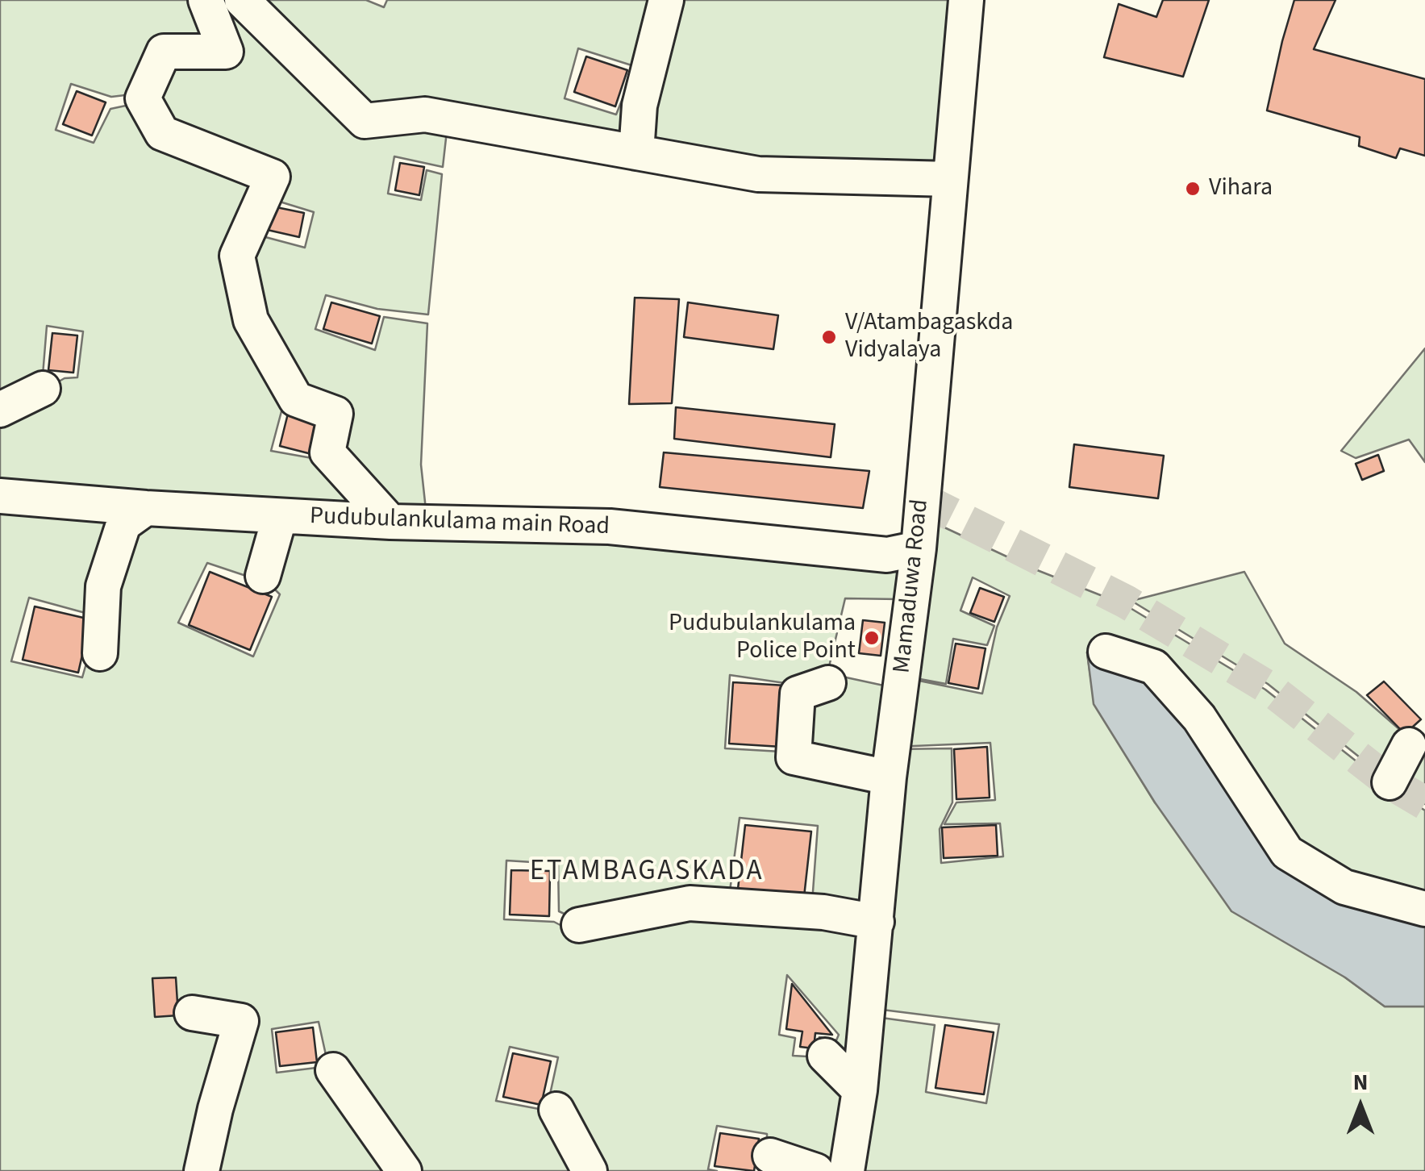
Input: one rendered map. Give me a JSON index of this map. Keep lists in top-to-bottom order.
{
  "streets": {
    "street": ["Pudubulankulama main Road", "Mamaduwa Road"]
  },
  "crossings": [
    ["Pudubulankulama main Road", "Mamaduwa Road"]
  ],
  "districts": ["ETAMBAGASKADA"],
  "places": ["Vihara", "V/Atambagaskda Vidyalaya", "Pudubulankulama Police Point"],
  "north": "top"
}
